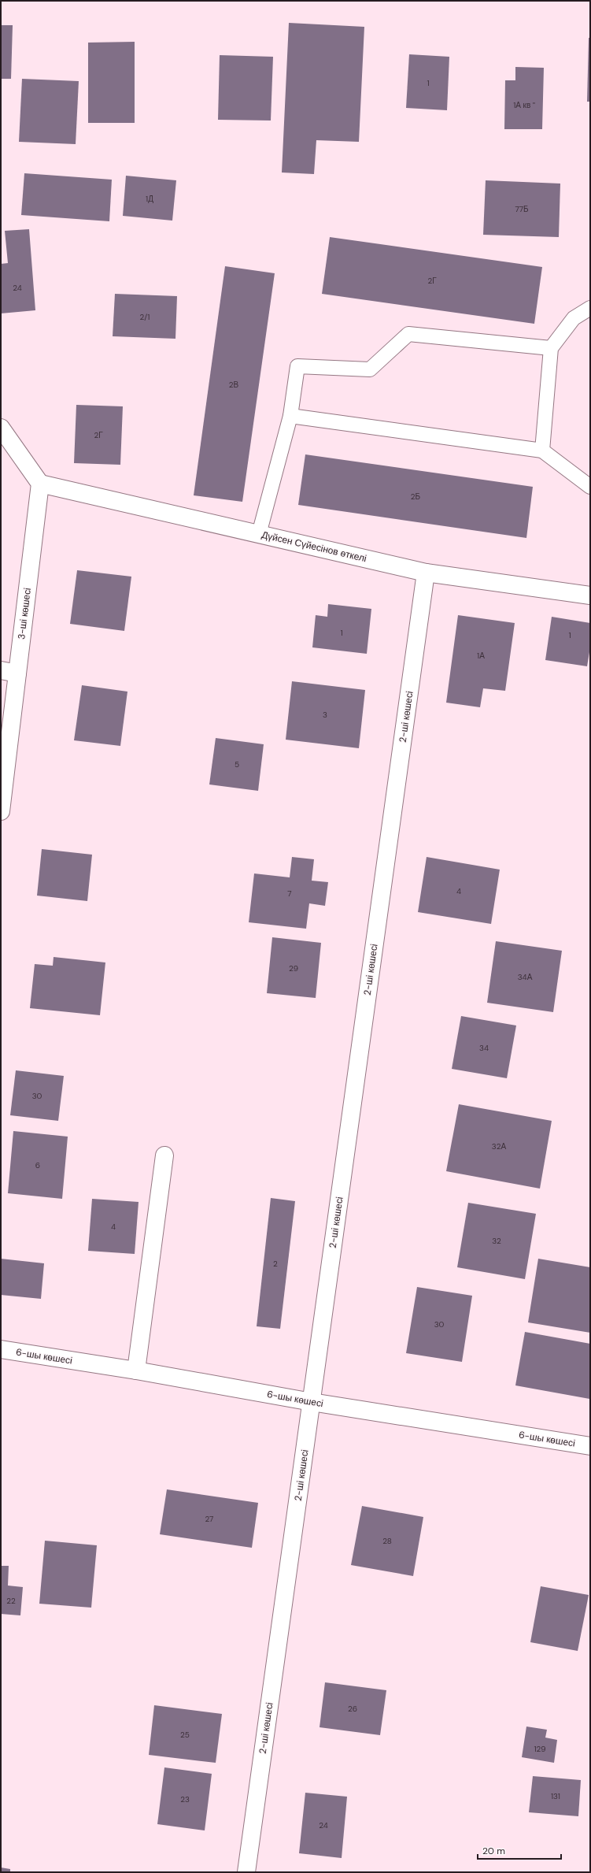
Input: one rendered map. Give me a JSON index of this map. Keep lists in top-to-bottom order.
{
  "streets": {
    "street": [
      "Дүйсен Сүйесінов өткелі",
      "3-ші көшесі",
      "2-ші көшесі",
      "6-шы көшесі"
    ]
  },
  "crossings": [
    ["Дүйсен Сүйесінов өткелі", "3-ші көшесі"],
    ["Дүйсен Сүйесінов өткелі", "2-ші көшесі"],
    ["2-ші көшесі", "6-шы көшесі"]
  ],
  "house_numbers": [
    "1",
    "1А кв \"",
    "1Д",
    "77Б",
    "2Г",
    "24",
    "2/1",
    "2В",
    "2Г",
    "2Б",
    "1",
    "1",
    "1А",
    "3",
    "5",
    "4",
    "7",
    "29",
    "34А",
    "34",
    "30",
    "32А",
    "6",
    "4",
    "32",
    "2",
    "30",
    "27",
    "28",
    "22",
    "26",
    "25",
    "129",
    "131",
    "23",
    "24"
  ],
  "scale_bar": "20 m"
}
